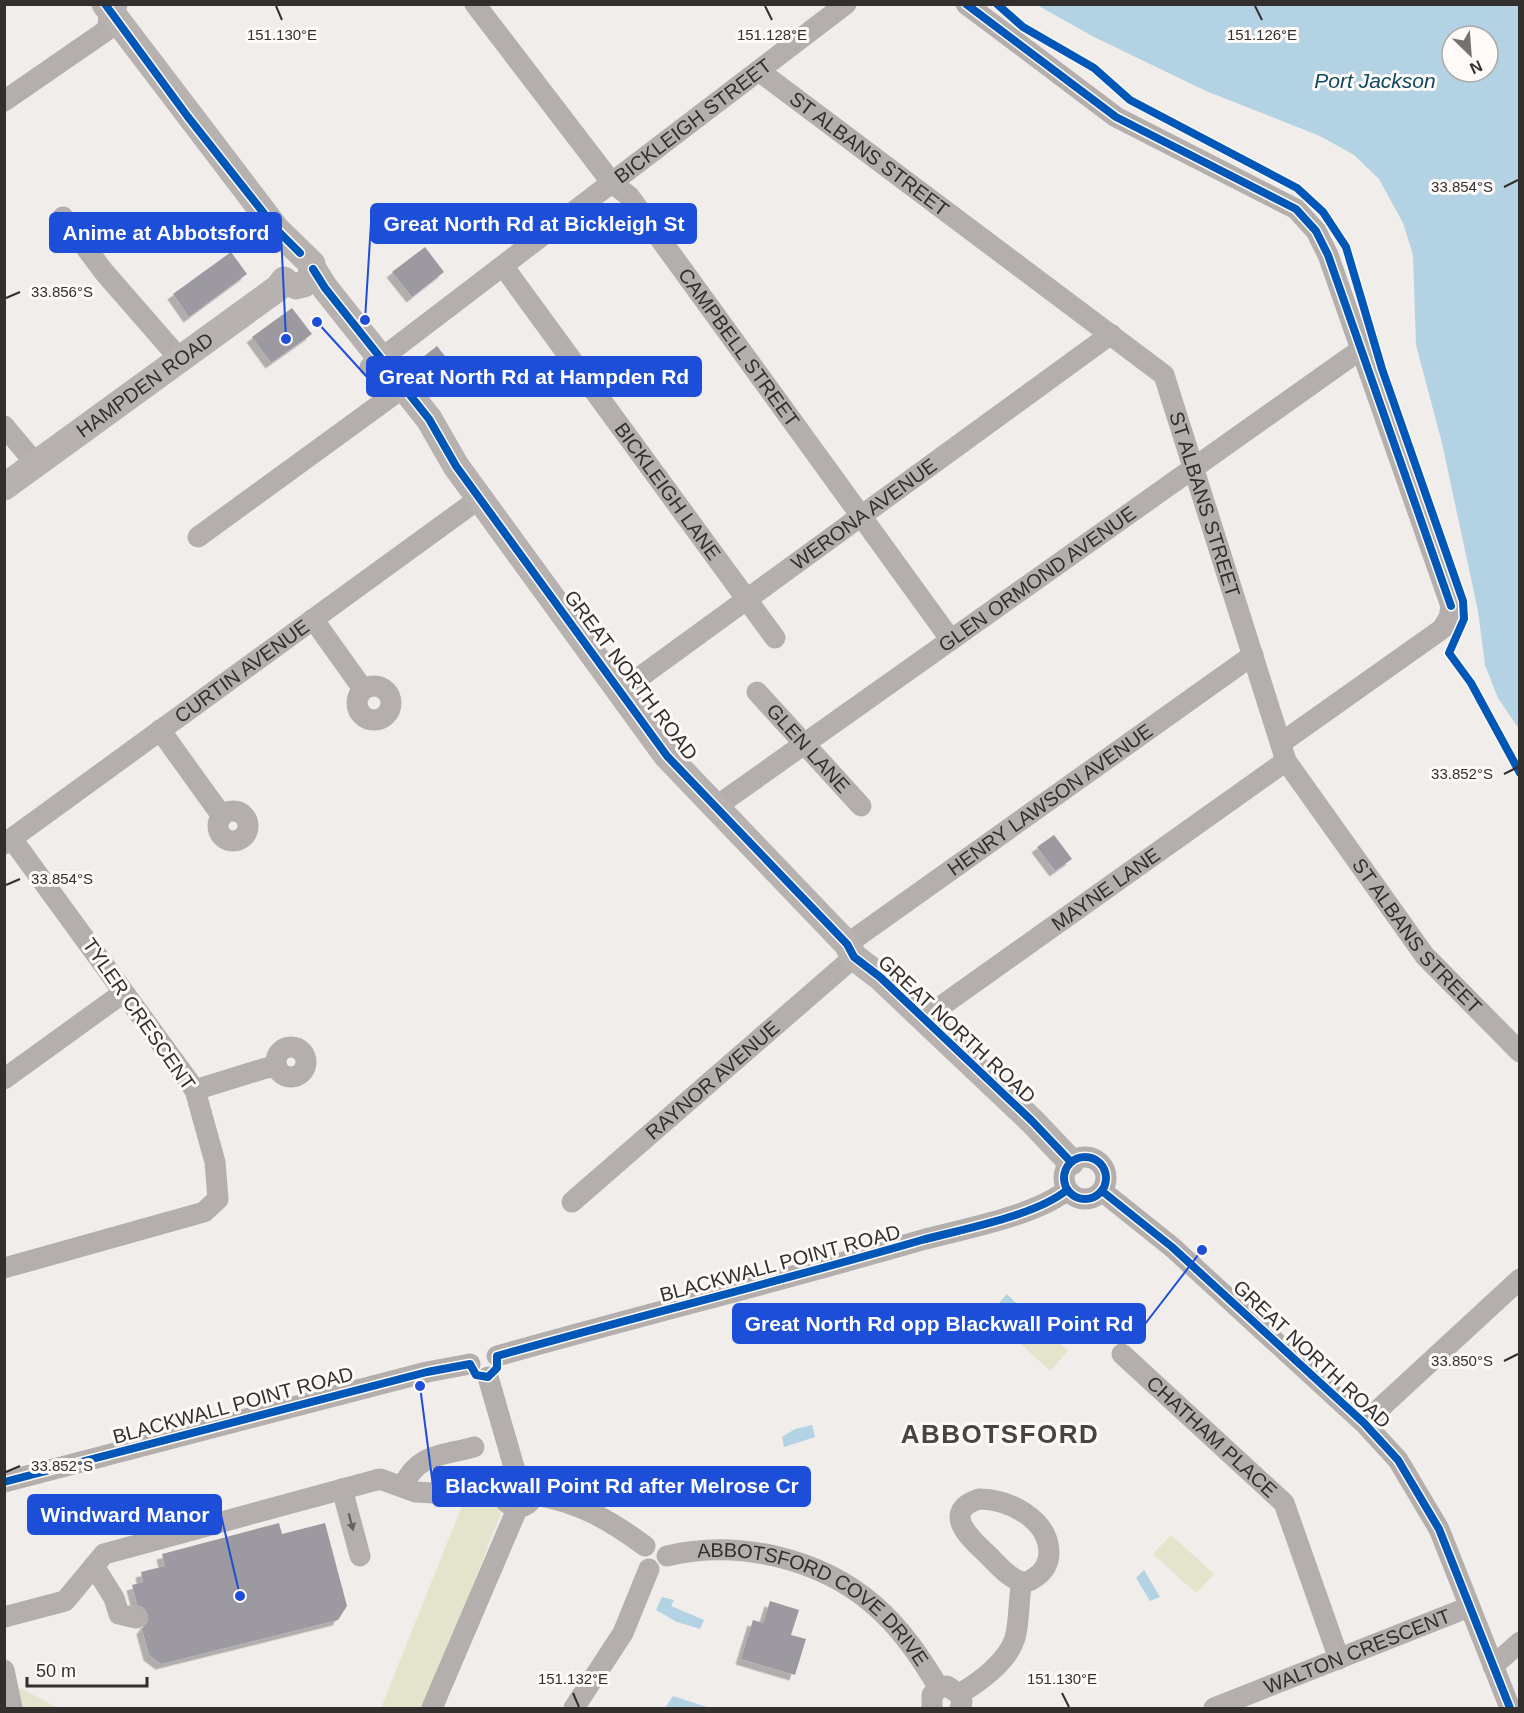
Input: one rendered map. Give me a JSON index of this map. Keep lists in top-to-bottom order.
{
  "streets": {
    "main road": ["HAMPDEN ROAD", "GREAT NORTH ROAD"],
    "street": [
      "BICKLEIGH STREET",
      "ST ALBANS STREET",
      "CAMPBELL STREET",
      "BICKLEIGH LANE",
      "WERONA AVENUE",
      "GLEN ORMOND AVENUE",
      "CURTIN AVENUE",
      "GLEN LANE",
      "HENRY LAWSON AVENUE",
      "MAYNE LANE",
      "TYLER CRESCENT",
      "RAYNOR AVENUE",
      "BLACKWALL POINT ROAD",
      "CHATHAM PLACE",
      "ABBOTSFORD COVE DRIVE",
      "WALTON CRESCENT"
    ]
  },
  "crossings": [
    ["BICKLEIGH STREET", "ST ALBANS STREET"],
    ["BICKLEIGH STREET", "CAMPBELL STREET"],
    ["BICKLEIGH STREET", "BICKLEIGH LANE"],
    ["BICKLEIGH STREET", "GREAT NORTH ROAD"],
    ["ST ALBANS STREET", "WERONA AVENUE"],
    ["ST ALBANS STREET", "GLEN ORMOND AVENUE"],
    ["ST ALBANS STREET", "HENRY LAWSON AVENUE"],
    ["ST ALBANS STREET", "MAYNE LANE"],
    ["CAMPBELL STREET", "WERONA AVENUE"],
    ["CAMPBELL STREET", "GLEN ORMOND AVENUE"],
    ["HAMPDEN ROAD", "GREAT NORTH ROAD"],
    ["BICKLEIGH LANE", "WERONA AVENUE"],
    ["WERONA AVENUE", "GREAT NORTH ROAD"],
    ["GLEN ORMOND AVENUE", "GREAT NORTH ROAD"],
    ["GLEN ORMOND AVENUE", "GLEN LANE"],
    ["GLEN ORMOND AVENUE", "MAYNE LANE"],
    ["CURTIN AVENUE", "GREAT NORTH ROAD"],
    ["CURTIN AVENUE", "TYLER CRESCENT"],
    ["GREAT NORTH ROAD", "HENRY LAWSON AVENUE"],
    ["GREAT NORTH ROAD", "MAYNE LANE"],
    ["GREAT NORTH ROAD", "RAYNOR AVENUE"],
    ["GREAT NORTH ROAD", "BLACKWALL POINT ROAD"],
    ["GREAT NORTH ROAD", "WALTON CRESCENT"],
    ["HENRY LAWSON AVENUE", "RAYNOR AVENUE"],
    ["CHATHAM PLACE", "WALTON CRESCENT"]
  ],
  "districts": ["ABBOTSFORD"],
  "water": ["Port Jackson"],
  "places": [
    "Great North Rd at Bickleigh St",
    "Great North Rd at Hampden Rd",
    "Anime at Abbotsford",
    "Great North Rd opp Blackwall Point Rd",
    "Blackwall Point Rd after Melrose Cr",
    "Windward Manor"
  ],
  "scale_bar": "50 m",
  "north": "bottom right",
  "coordinates": [
    "151.130°E",
    "151.128°E",
    "151.126°E",
    "33.854°S",
    "33.856°S",
    "33.852°S",
    "33.850°S",
    "151.132°E"
  ]
}
